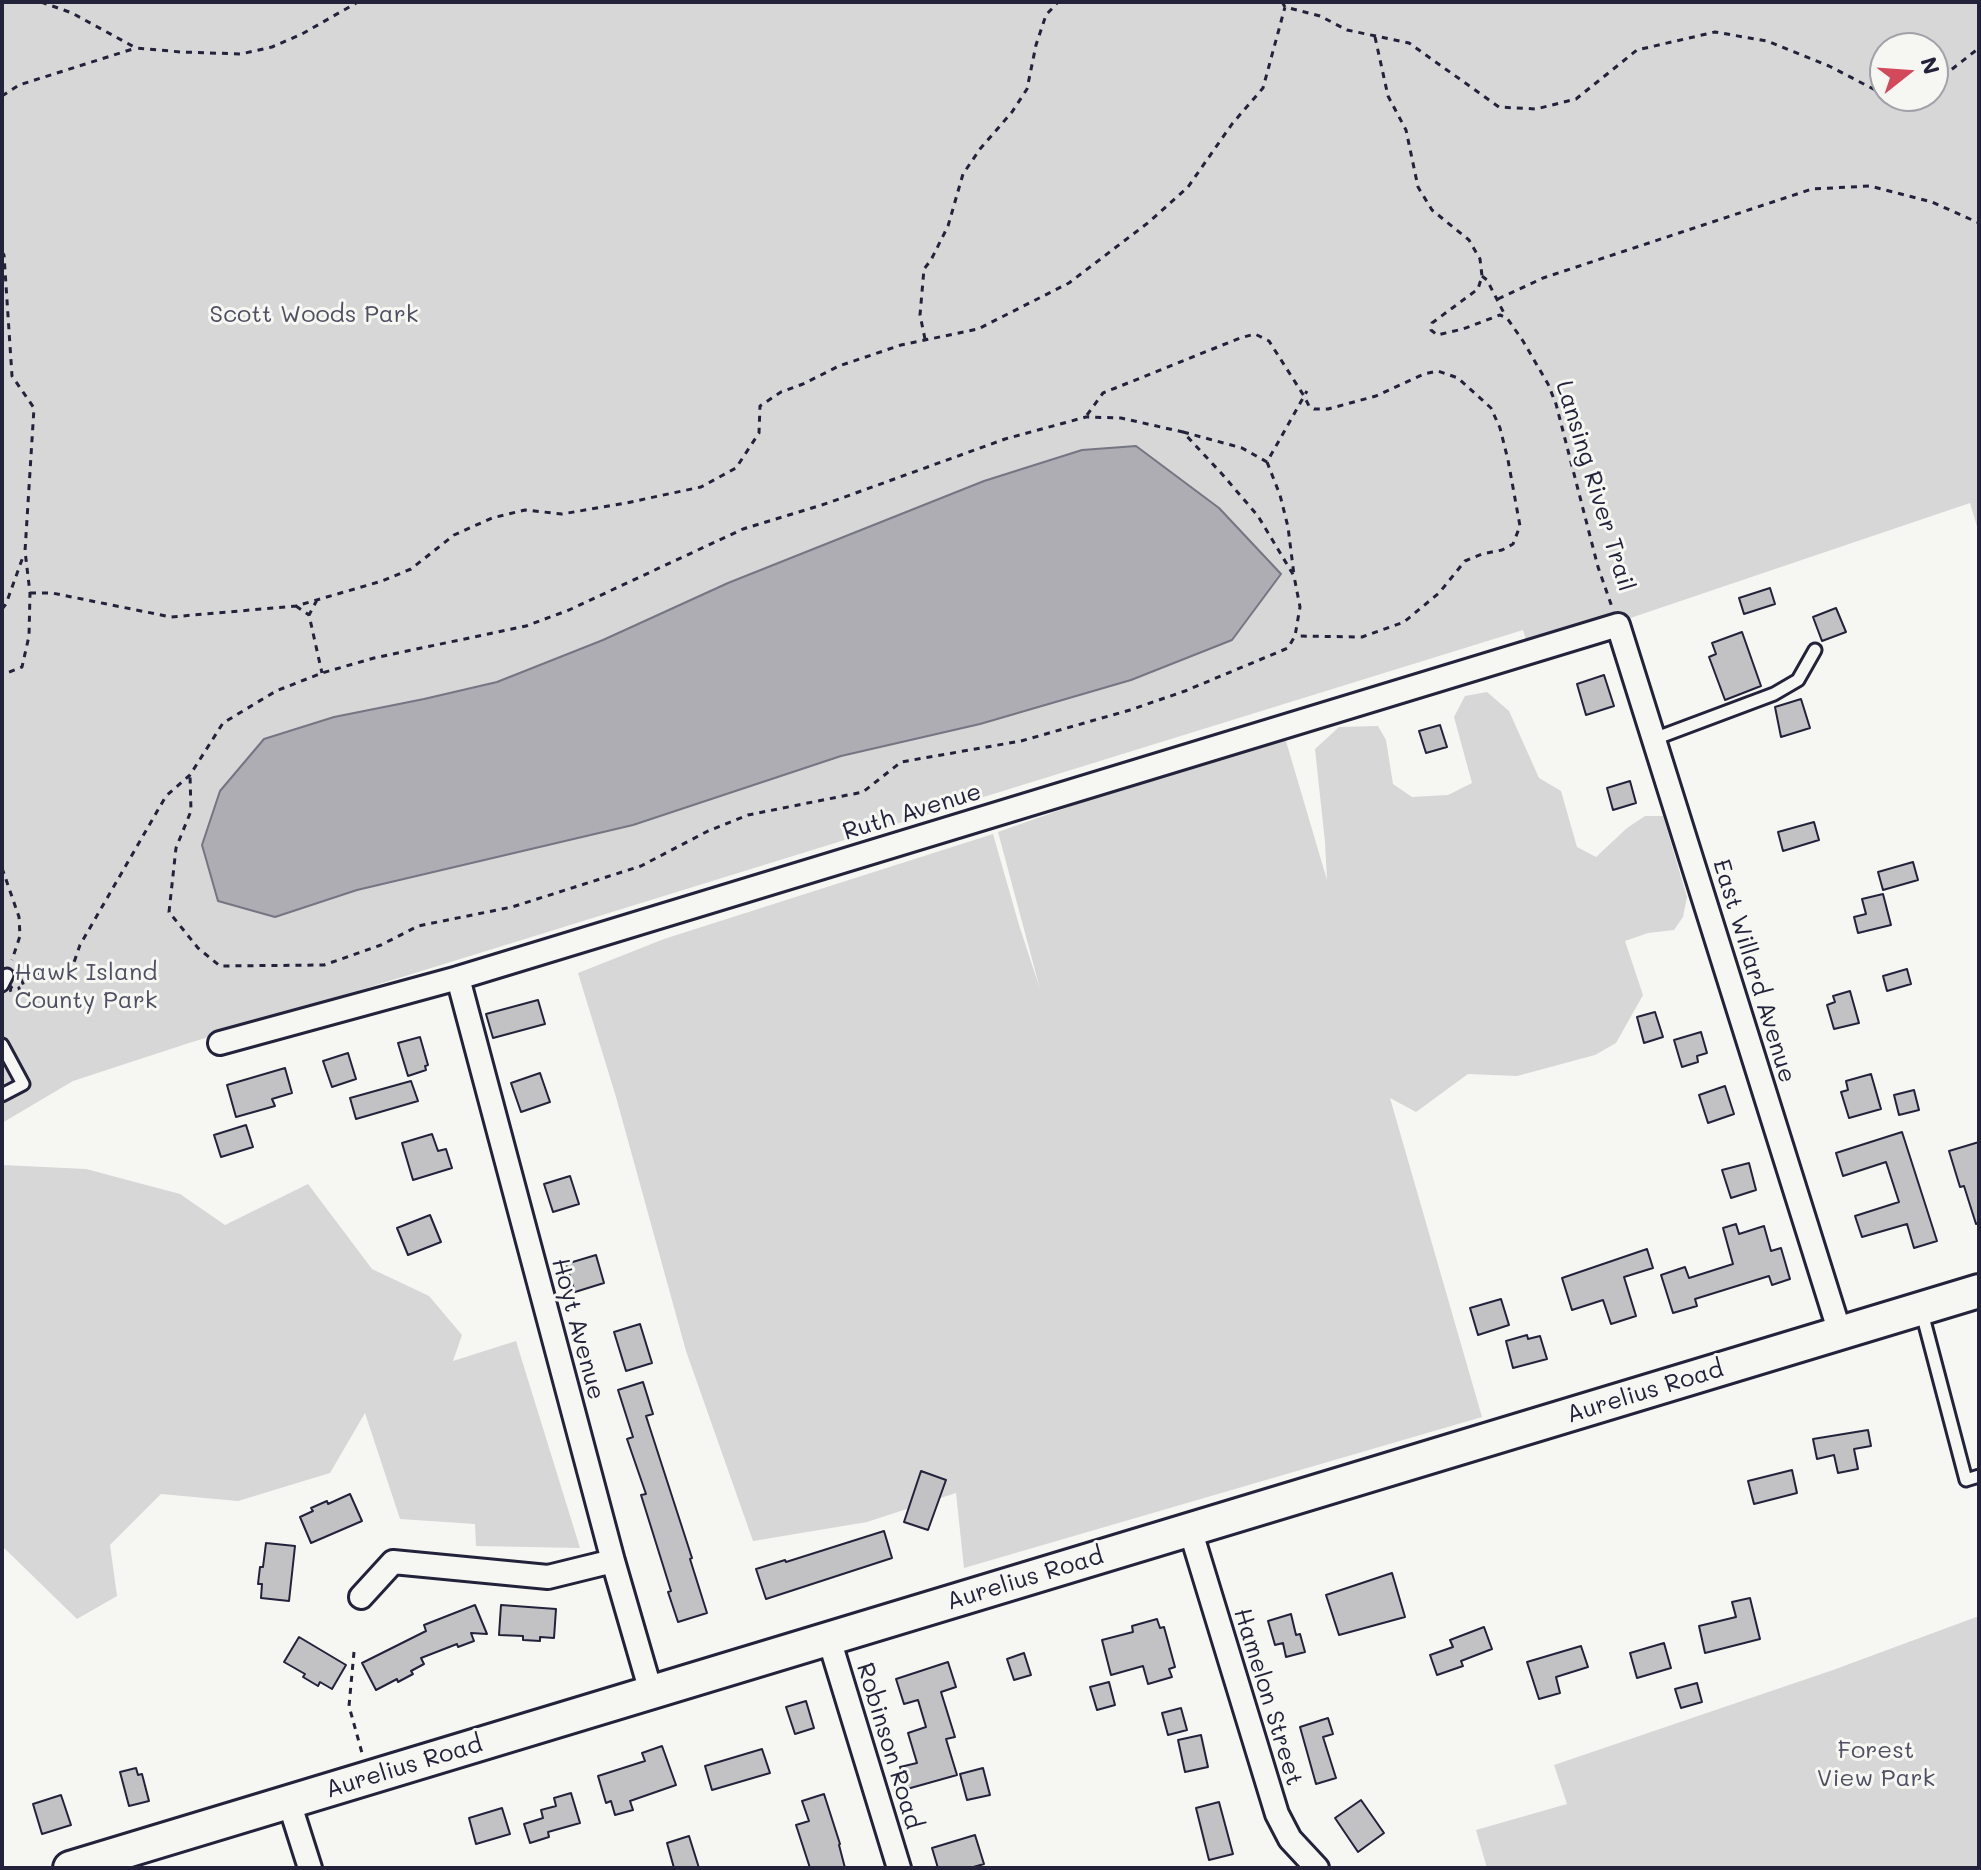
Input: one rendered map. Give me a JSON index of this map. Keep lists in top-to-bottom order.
{
  "streets": {
    "street": [
      "Ruth Avenue",
      "East Willard Avenue",
      "Hoyt Avenue",
      "Aurelius Road",
      "Hamelon Street",
      "Robinson Road"
    ],
    "path": ["Lansing River Trail"]
  },
  "crossings": [
    ["Lansing River Trail", "Ruth Avenue"],
    ["Lansing River Trail", "East Willard Avenue"],
    ["Ruth Avenue", "East Willard Avenue"],
    ["Ruth Avenue", "Hoyt Avenue"],
    ["East Willard Avenue", "Aurelius Road"],
    ["Hoyt Avenue", "Aurelius Road"],
    ["Aurelius Road", "Hamelon Street"],
    ["Aurelius Road", "Robinson Road"]
  ],
  "parks": ["Scott Woods Park", "Hawk Island County Park", "Forest View Park"],
  "north": "right"
}
